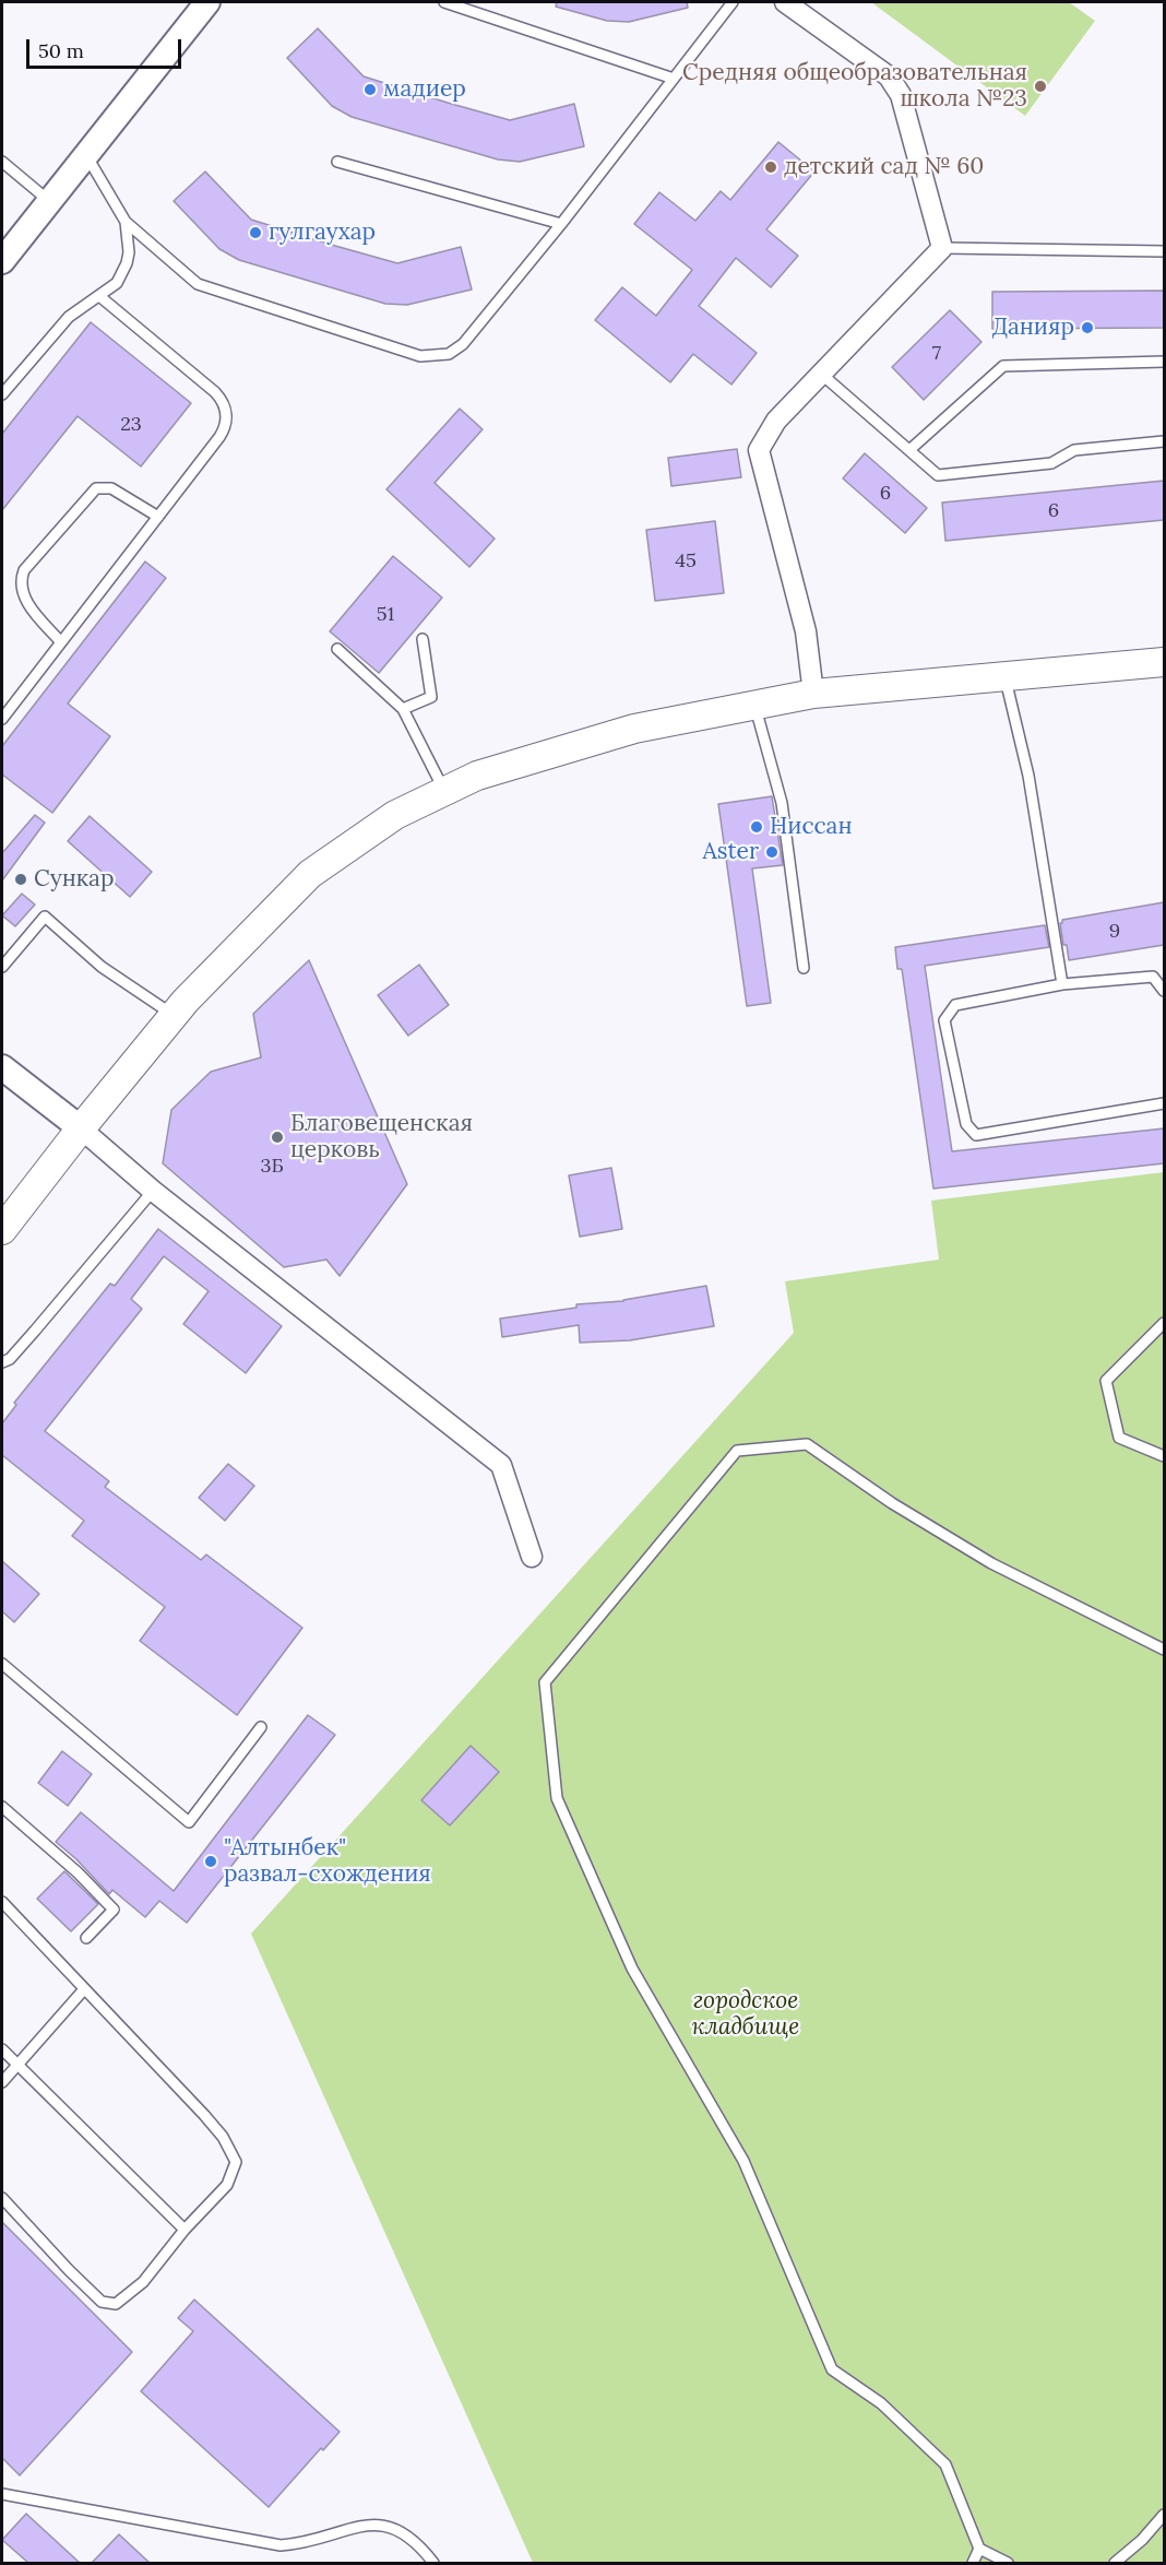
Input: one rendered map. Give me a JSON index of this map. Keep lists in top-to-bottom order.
{
  "parks": ["городское кладбище"],
  "places": [
    "Средняя общеобразовательная школа №23",
    "мадиер",
    "детский сад № 60",
    "гулгаухар",
    "Данияр",
    "Ниссан",
    "Aster",
    "Сункар",
    "Благовещенская церковь",
    "\"Алтынбек\" развал-схождения"
  ],
  "house_numbers": [
    "7",
    "23",
    "6",
    "6",
    "45",
    "51",
    "9",
    "3Б"
  ],
  "scale_bar": "50 m"
}
